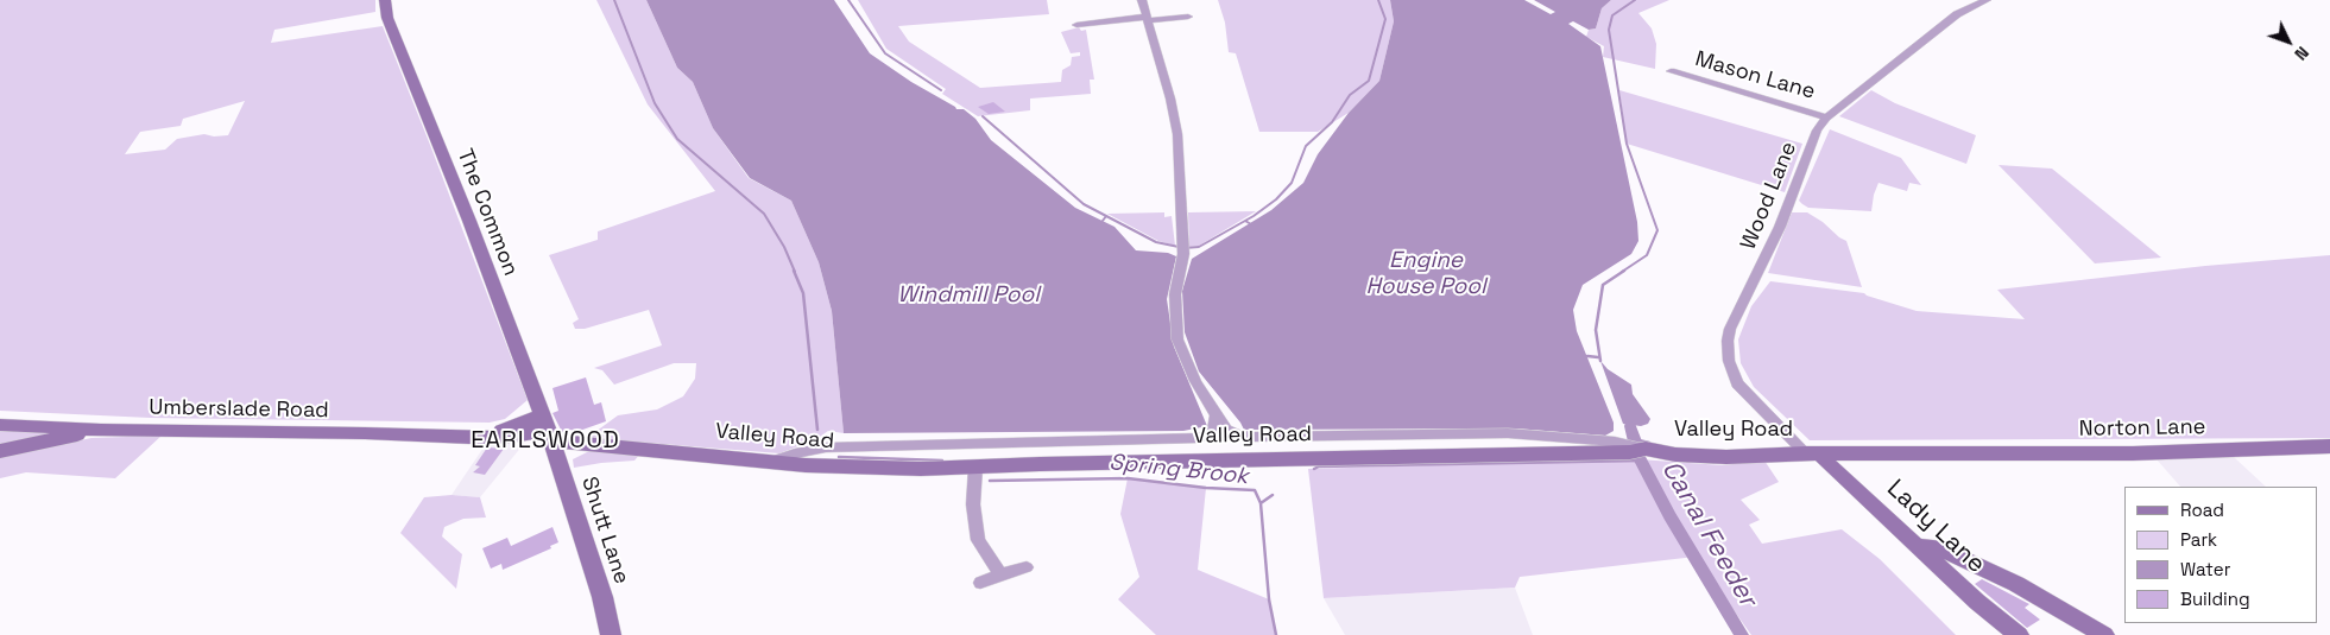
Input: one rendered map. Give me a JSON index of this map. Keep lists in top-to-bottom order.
{
  "streets": {
    "street": [
      "Mason Lane",
      "Wood Lane",
      "The Common",
      "Umberslade Road",
      "Norton Lane",
      "Valley Road",
      "Lady Lane",
      "Shutt Lane"
    ]
  },
  "crossings": [
    ["Mason Lane", "Wood Lane"],
    ["Wood Lane", "Valley Road"],
    ["Wood Lane", "Lady Lane"],
    ["The Common", "Umberslade Road"],
    ["The Common", "Valley Road"],
    ["The Common", "Shutt Lane"],
    ["Umberslade Road", "Valley Road"],
    ["Umberslade Road", "Shutt Lane"],
    ["Norton Lane", "Valley Road"],
    ["Valley Road", "Lady Lane"],
    ["Valley Road", "Shutt Lane"]
  ],
  "districts": ["EARLSWOOD"],
  "water": [
    "Engine House Pool",
    "Windmill Pool",
    "Spring Brook",
    "Canal Feeder"
  ],
  "legend": [
    "Road",
    "Park",
    "Water",
    "Building"
  ],
  "north": "bottom right"
}
